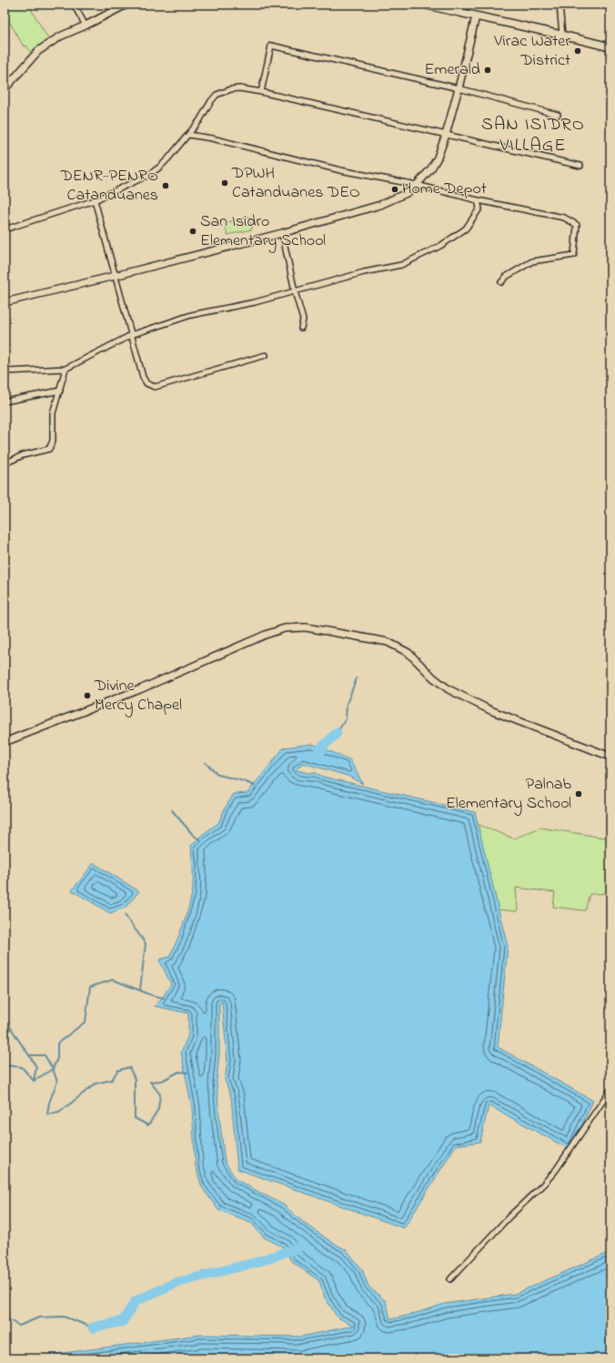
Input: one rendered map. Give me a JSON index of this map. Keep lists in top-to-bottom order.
{
  "districts": ["SAN ISIDRO VILLAGE"],
  "places": [
    "Virac Water District",
    "Emerald",
    "DPWH Catanduanes DEO",
    "DENR-PENRO Catanduanes",
    "Home Depot",
    "San Isidro Elementary School",
    "Divine Mercy Chapel",
    "Palnab Elementary School"
  ]
}
